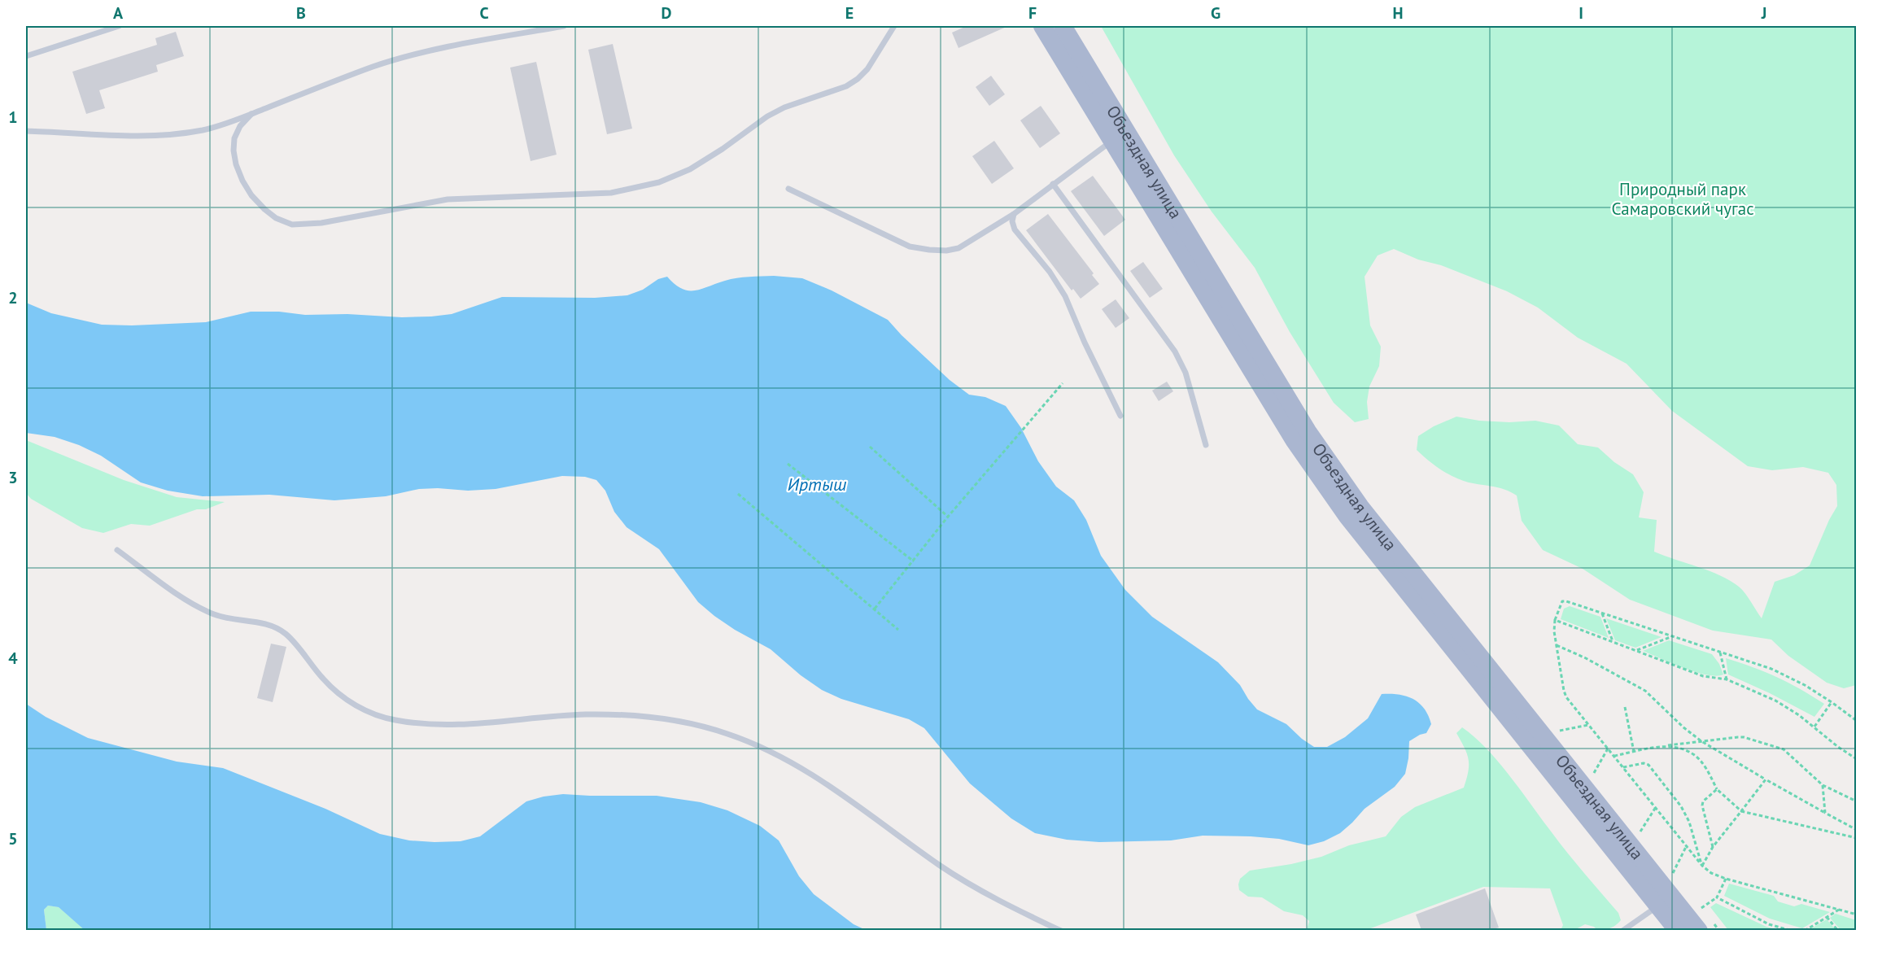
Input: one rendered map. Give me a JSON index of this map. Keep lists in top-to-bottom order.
{
  "streets": {
    "main road": ["Объездная улица"]
  },
  "water": ["Иртыш"],
  "parks": ["Природный парк Самаровский чугас"],
  "grid": {
    "columns": [
      "A",
      "B",
      "C",
      "D",
      "E",
      "F",
      "G",
      "H",
      "I",
      "J"
    ],
    "rows": [
      "1",
      "2",
      "3",
      "4",
      "5"
    ]
  }
}
